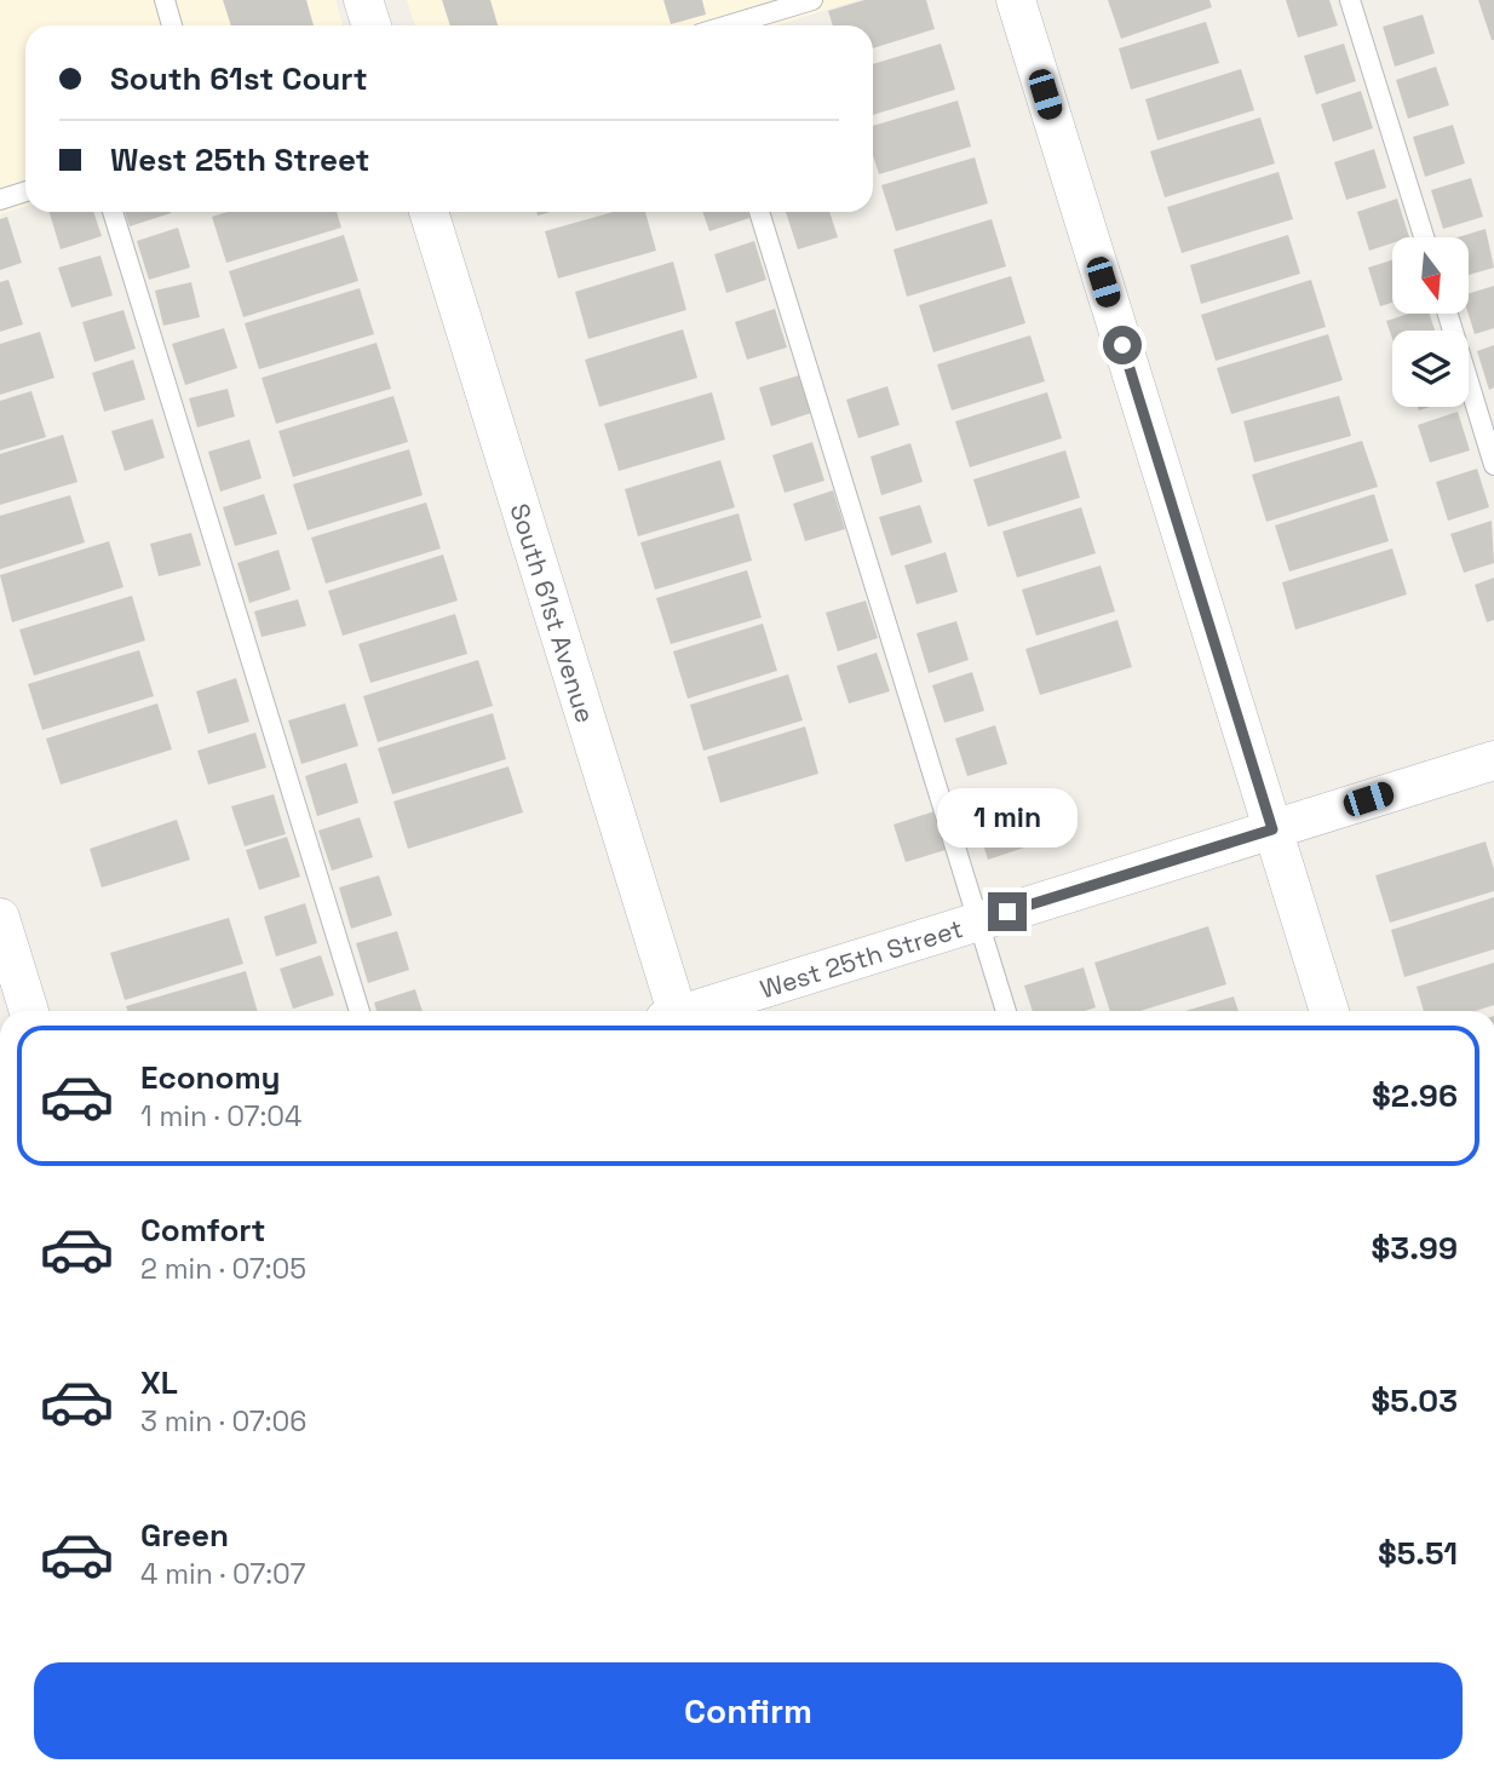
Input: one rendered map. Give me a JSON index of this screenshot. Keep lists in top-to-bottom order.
{
  "streets": {
    "street": ["South 61st Avenue", "West 25th Street"]
  },
  "north": "bottom",
  "page": {
    "banner": ["South 61st Court", "West 25th Street"],
    "bubble": "1 min",
    "list": [
      {
        "name": "Economy",
        "note": "1 min · 07:04",
        "value": "$2.96"
      },
      {
        "name": "Comfort",
        "note": "2 min · 07:05",
        "value": "$3.99"
      },
      {
        "name": "XL",
        "note": "3 min · 07:06",
        "value": "$5.03"
      },
      {
        "name": "Green",
        "note": "4 min · 07:07",
        "value": "$5.51"
      }
    ],
    "buttons": "Confirm"
  }
}
